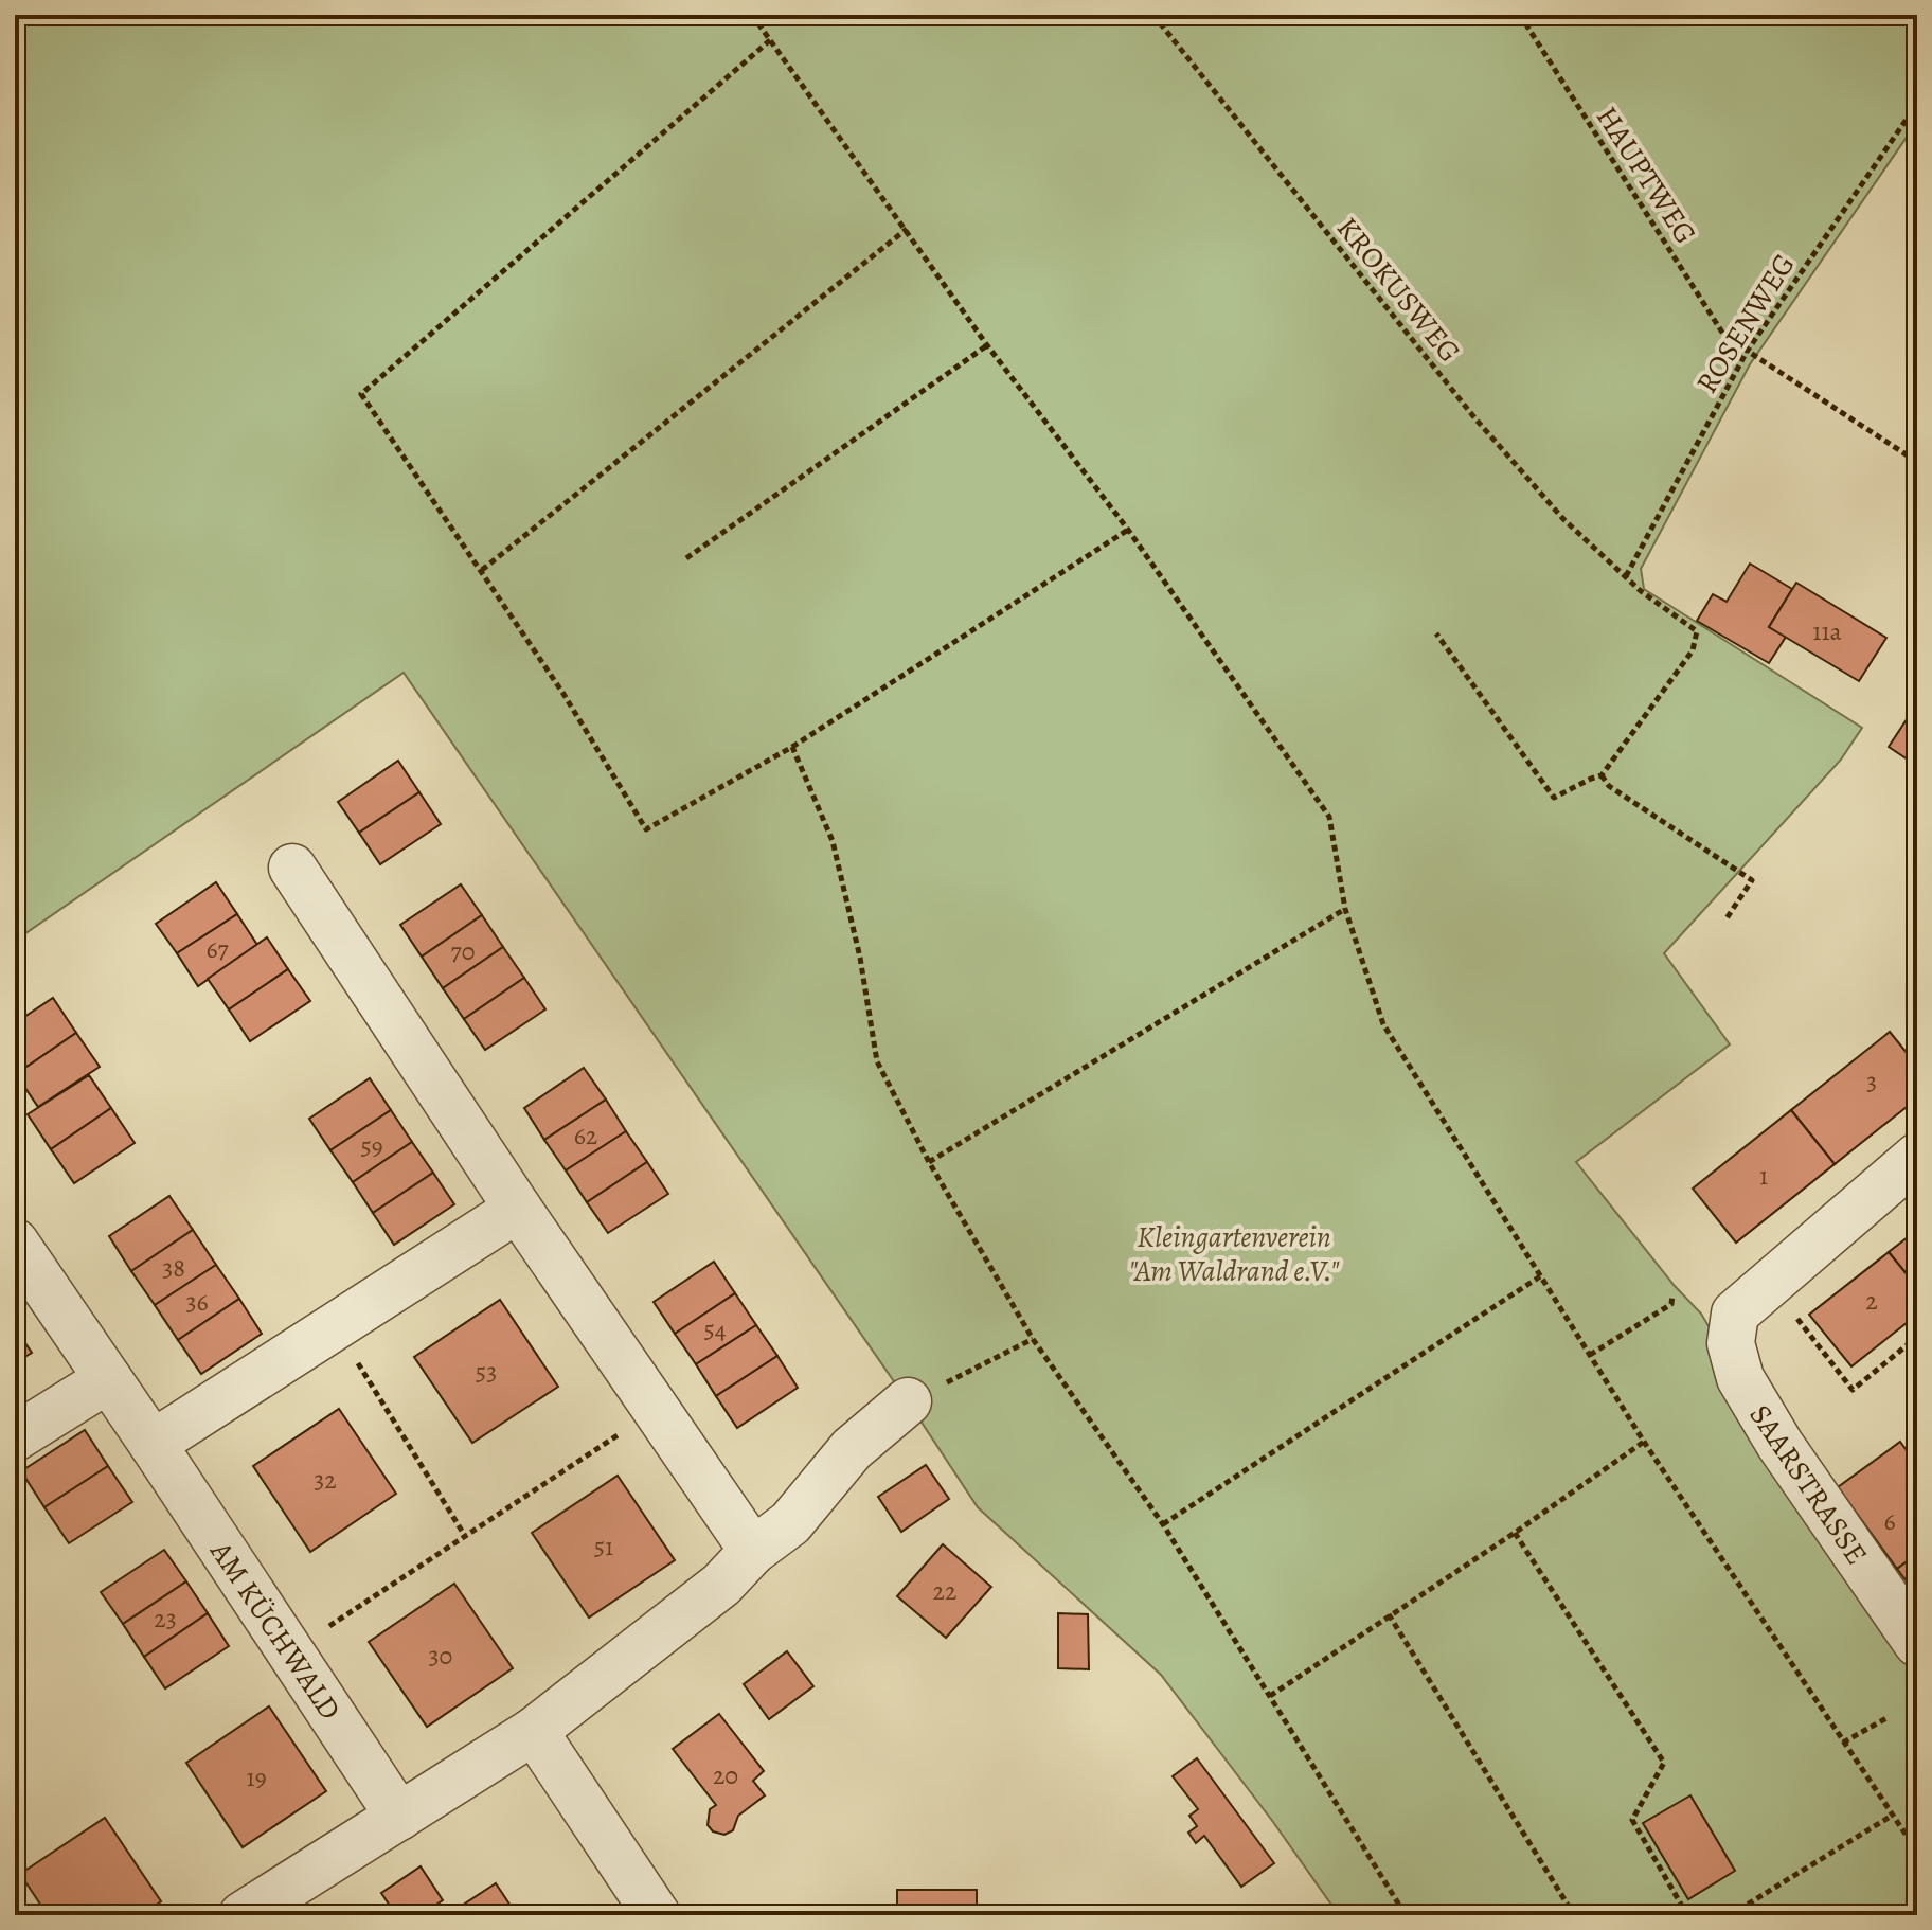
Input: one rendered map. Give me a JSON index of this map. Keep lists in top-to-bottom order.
{
  "streets": {
    "street": ["SAARSTRASSE", "AM KÜCHWALD"],
    "path": ["HAUPTWEG", "KROKUSWEG", "ROSENWEG"]
  },
  "crossings": [
    ["HAUPTWEG", "ROSENWEG"],
    ["KROKUSWEG", "ROSENWEG"]
  ],
  "parks": ["Kleingartenverein \"Am Waldrand e.V.\""],
  "house_numbers": [
    "11a",
    "67",
    "70",
    "3",
    "62",
    "59",
    "1",
    "38",
    "2",
    "36",
    "54",
    "53",
    "32",
    "6",
    "51",
    "22",
    "23",
    "30",
    "20",
    "19"
  ]
}
